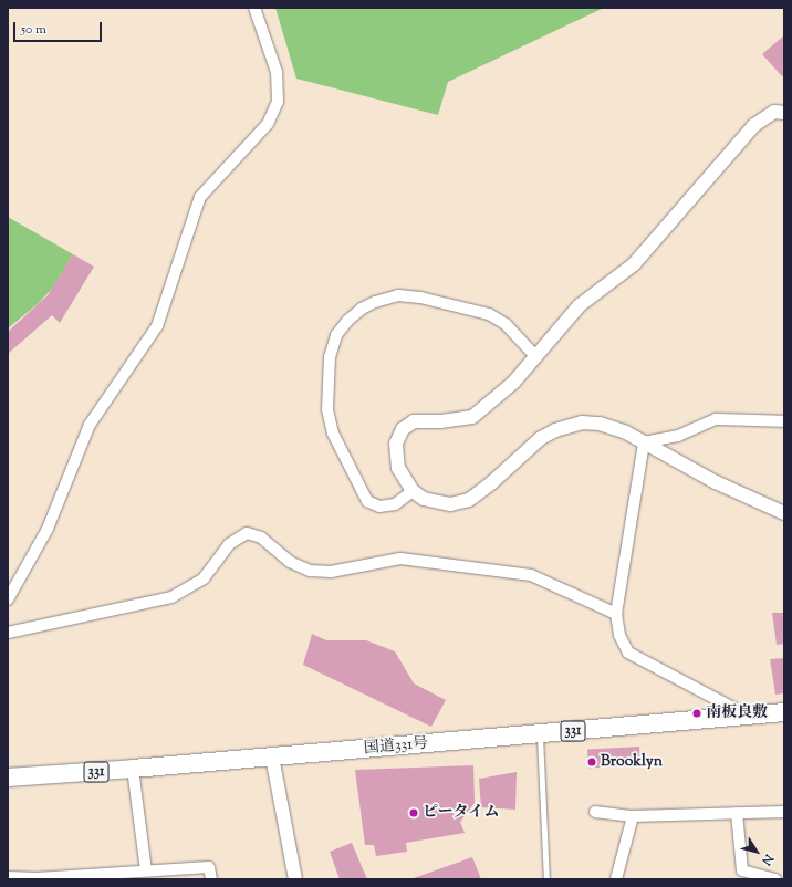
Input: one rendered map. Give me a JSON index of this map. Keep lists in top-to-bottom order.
{
  "streets": {
    "highway": ["331", "国道331号"]
  },
  "places": ["南板良敷", "Brooklyn", "ピータイム"],
  "scale_bar": "50 m",
  "north": "bottom right"
}
